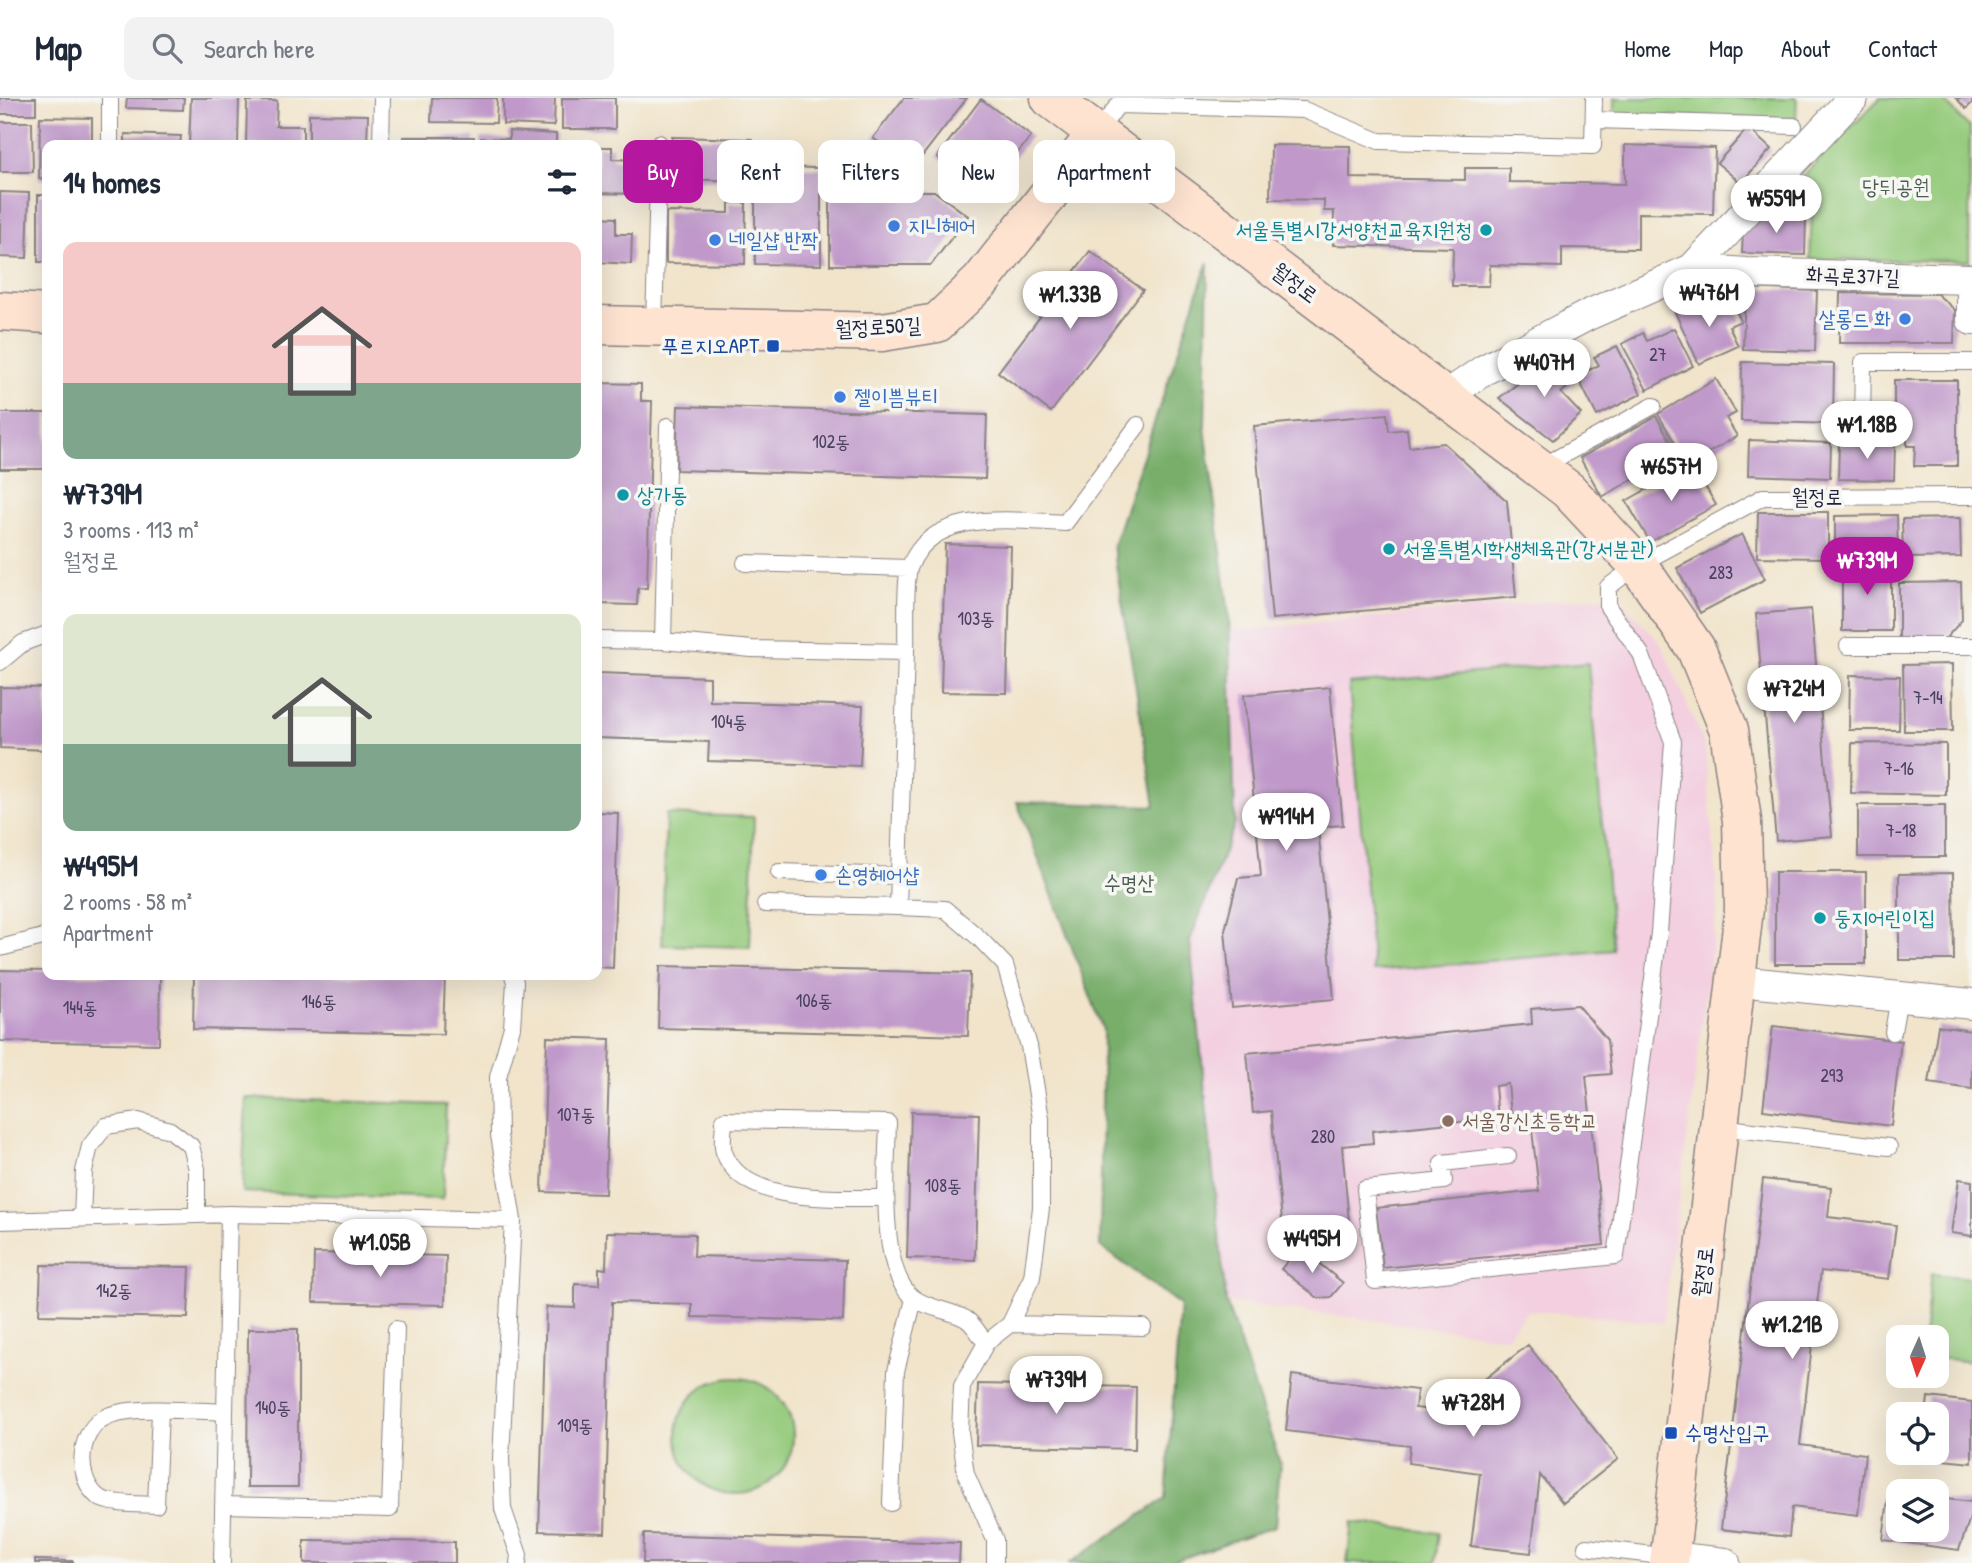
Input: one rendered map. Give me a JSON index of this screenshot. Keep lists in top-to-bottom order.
{
  "streets": {
    "street": ["화곡로3가길", "월정로", "월정로50길"]
  },
  "crossings": [
    ["월정로", "월정로50길"]
  ],
  "parks": ["당뒤공원", "수명산"],
  "places": {
    "other": [
      "지니헤어",
      "서울특별시강서양천교육지원청",
      "네일샵 반짝",
      "살롱드 화",
      "젤이쁨뷰티",
      "상가동",
      "서울특별시학생체육관(강서분관)",
      "손영헤어샵",
      "둥지어린이집",
      "서울강신초등학교"
    ],
    "transit": ["푸르지오APT", "수명산입구"]
  },
  "house_numbers": [
    "27",
    "102동",
    "283",
    "103동",
    "7-14",
    "104동",
    "7-16",
    "7-18",
    "106동",
    "146동",
    "144동",
    "293",
    "107동",
    "280",
    "108동",
    "142동",
    "140동",
    "109동"
  ],
  "north": "bottom",
  "page": {
    "header": "Map",
    "search": "Search here",
    "nav": [
      "Home",
      "Map",
      "About",
      "Contact"
    ],
    "chip": [
      "Buy",
      "Rent",
      "Filters",
      "New",
      "Apartment"
    ],
    "heading": "14 homes",
    "price": [
      "₩559M",
      "₩476M",
      "₩1.33B",
      "₩407M",
      "₩1.18B",
      "₩657M",
      "₩739M",
      "₩724M",
      "₩914M",
      "₩495M",
      "₩1.05B",
      "₩1.21B",
      "₩739M",
      "₩728M"
    ],
    "list": [
      {
        "name": "₩739M",
        "note": "3 rooms · 113 m² · 월정로"
      },
      {
        "name": "₩495M",
        "note": "2 rooms · 58 m² · Apartment"
      }
    ]
  }
}
